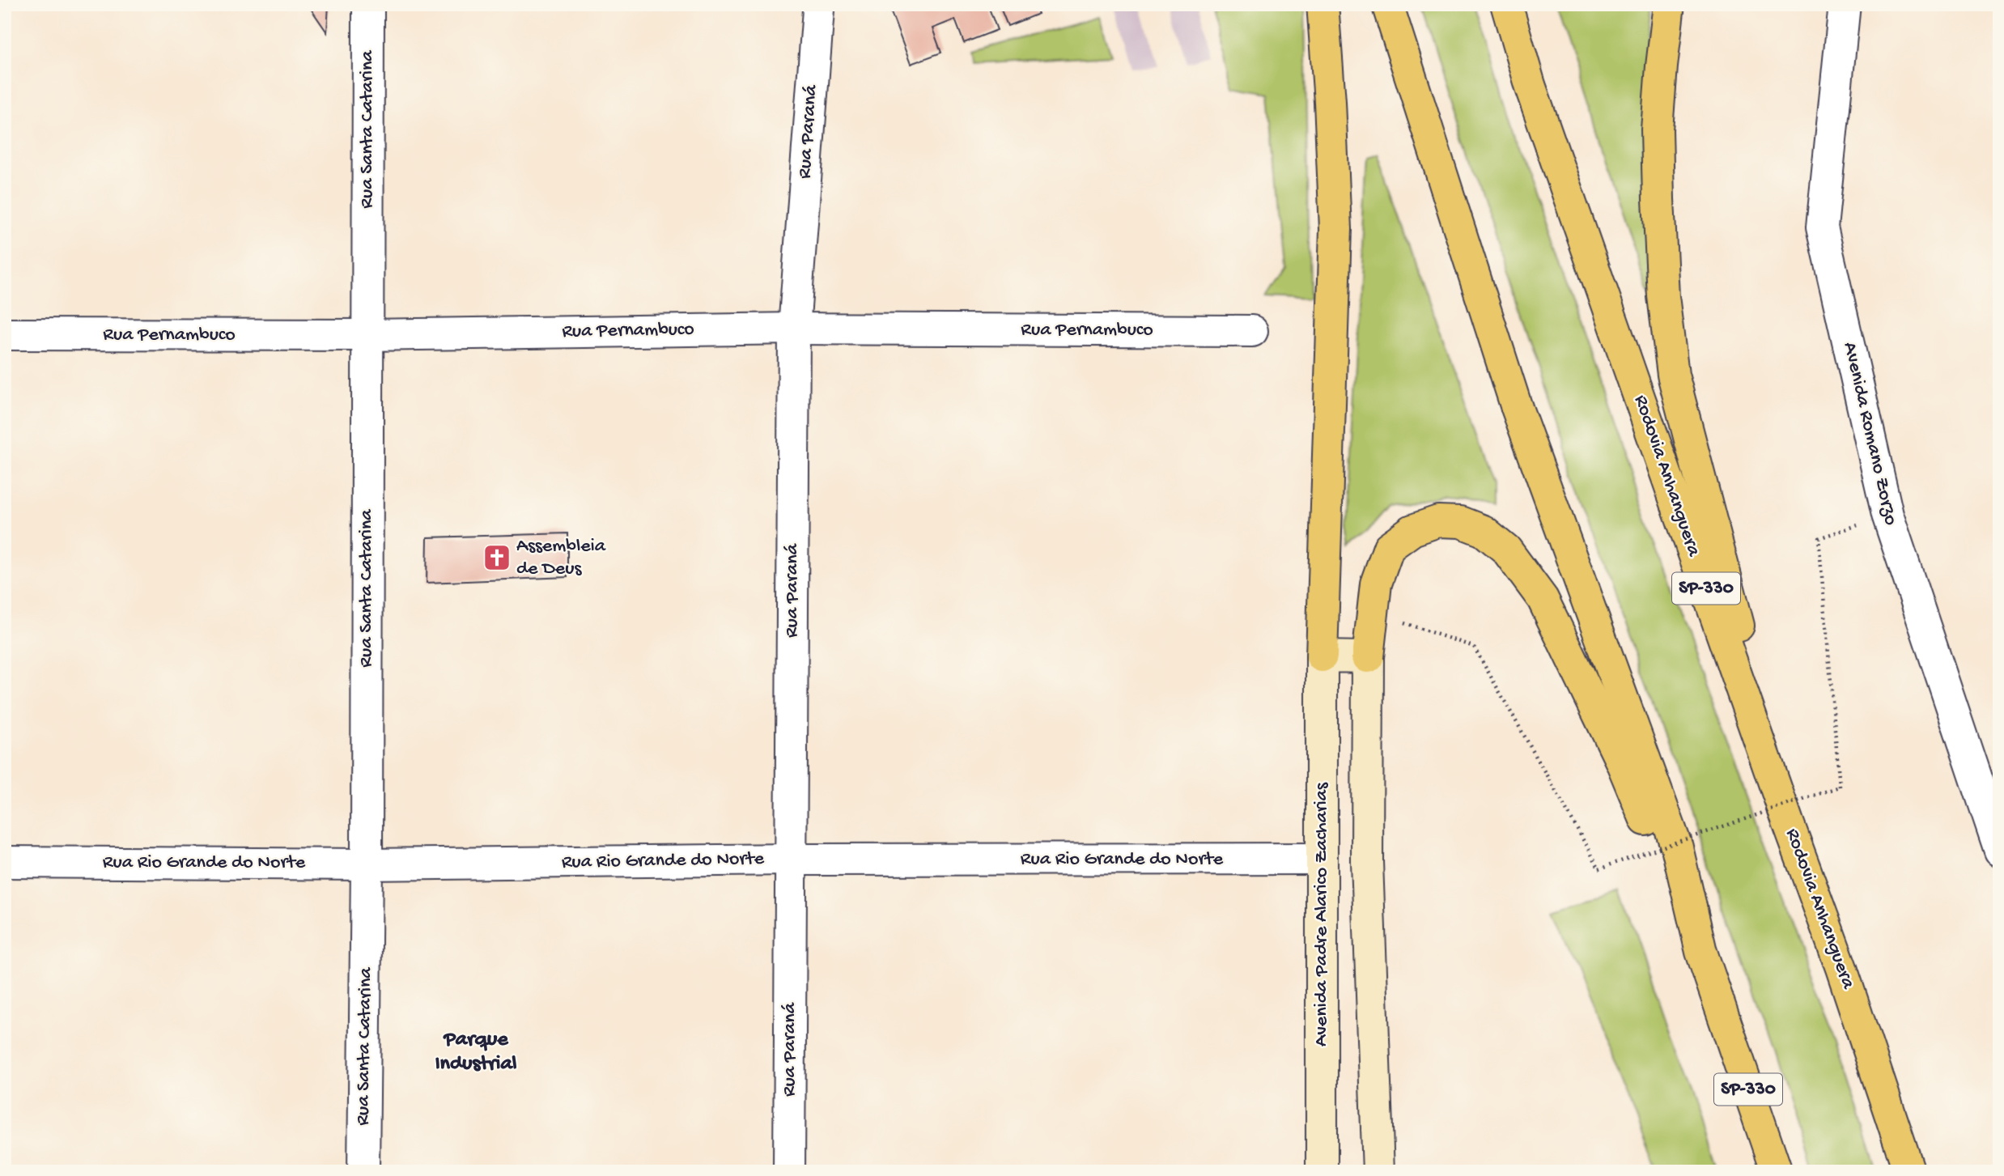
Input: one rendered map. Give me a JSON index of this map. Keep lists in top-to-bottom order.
{
  "streets": {
    "highway": ["Rodovia Anhanguera", "SP-330"],
    "street": [
      "Rua Santa Catarina",
      "Rua Paraná",
      "Rua Pernambuco",
      "Avenida Romano Zorzo",
      "Rua Rio Grande do Norte",
      "Avenida Padre Alarico Zacharias"
    ]
  },
  "crossings": [
    ["Rua Santa Catarina", "Rua Pernambuco"],
    ["Rua Santa Catarina", "Rua Rio Grande do Norte"],
    ["Rua Paraná", "Rua Pernambuco"],
    ["Rua Paraná", "Rua Rio Grande do Norte"],
    ["Rua Rio Grande do Norte", "Avenida Padre Alarico Zacharias"]
  ],
  "districts": ["Parque Industrial"],
  "places": {
    "church": ["Assembleia de Deus"]
  }
}
